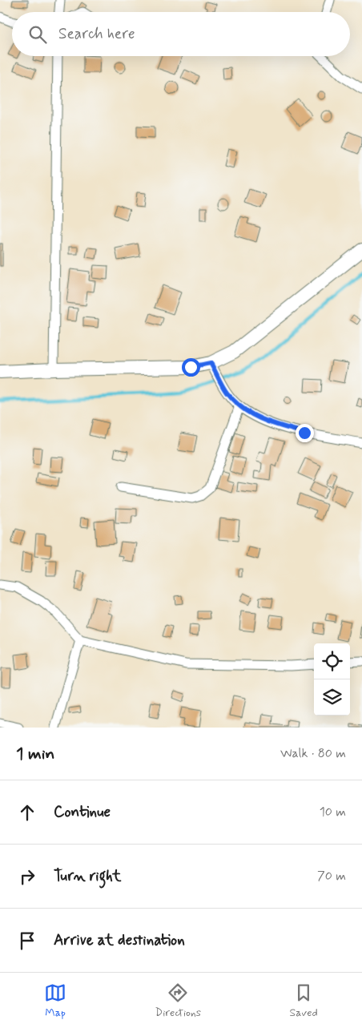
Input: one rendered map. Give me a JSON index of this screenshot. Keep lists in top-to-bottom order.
{
  "page": {
    "search": "Search here",
    "heading": ["1 min", "Walk · 80 m"],
    "list": [
      ["Continue", "10 m"],
      ["Turn right", "70 m"],
      "Arrive at destination"
    ],
    "nav": ["Map", "Directions", "Saved"]
  }
}
